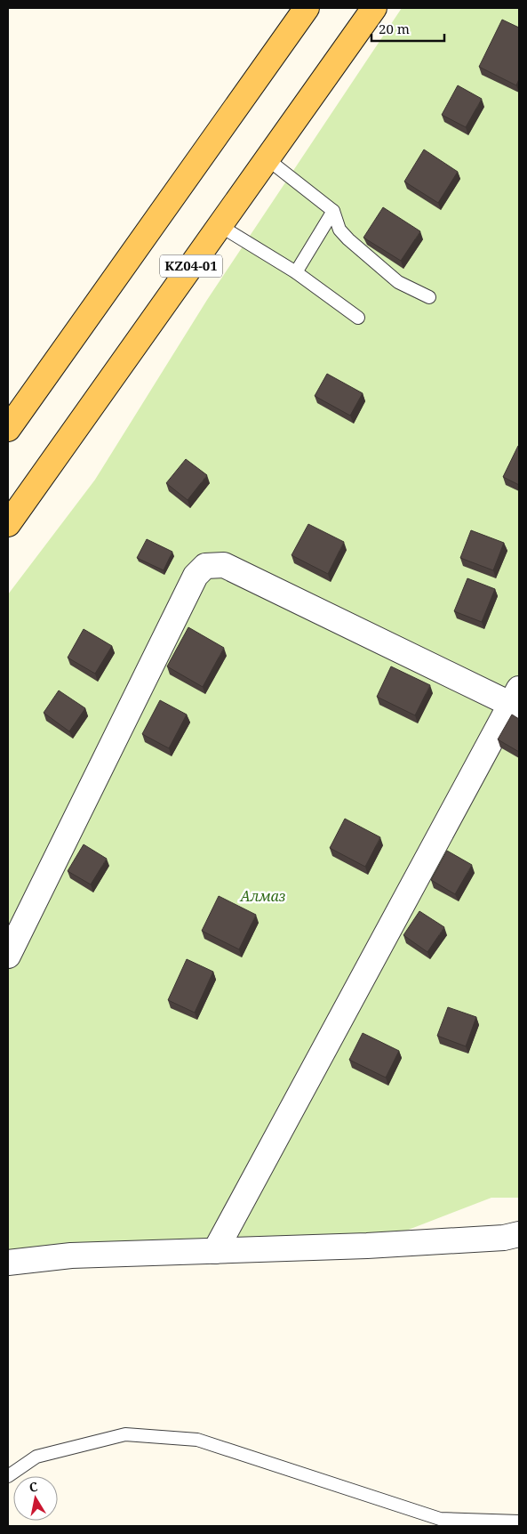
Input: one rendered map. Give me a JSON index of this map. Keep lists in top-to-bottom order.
{
  "streets": {
    "main road": ["KZ04-01"]
  },
  "parks": ["Алмаз"],
  "scale_bar": "20 m",
  "north": "top"
}
